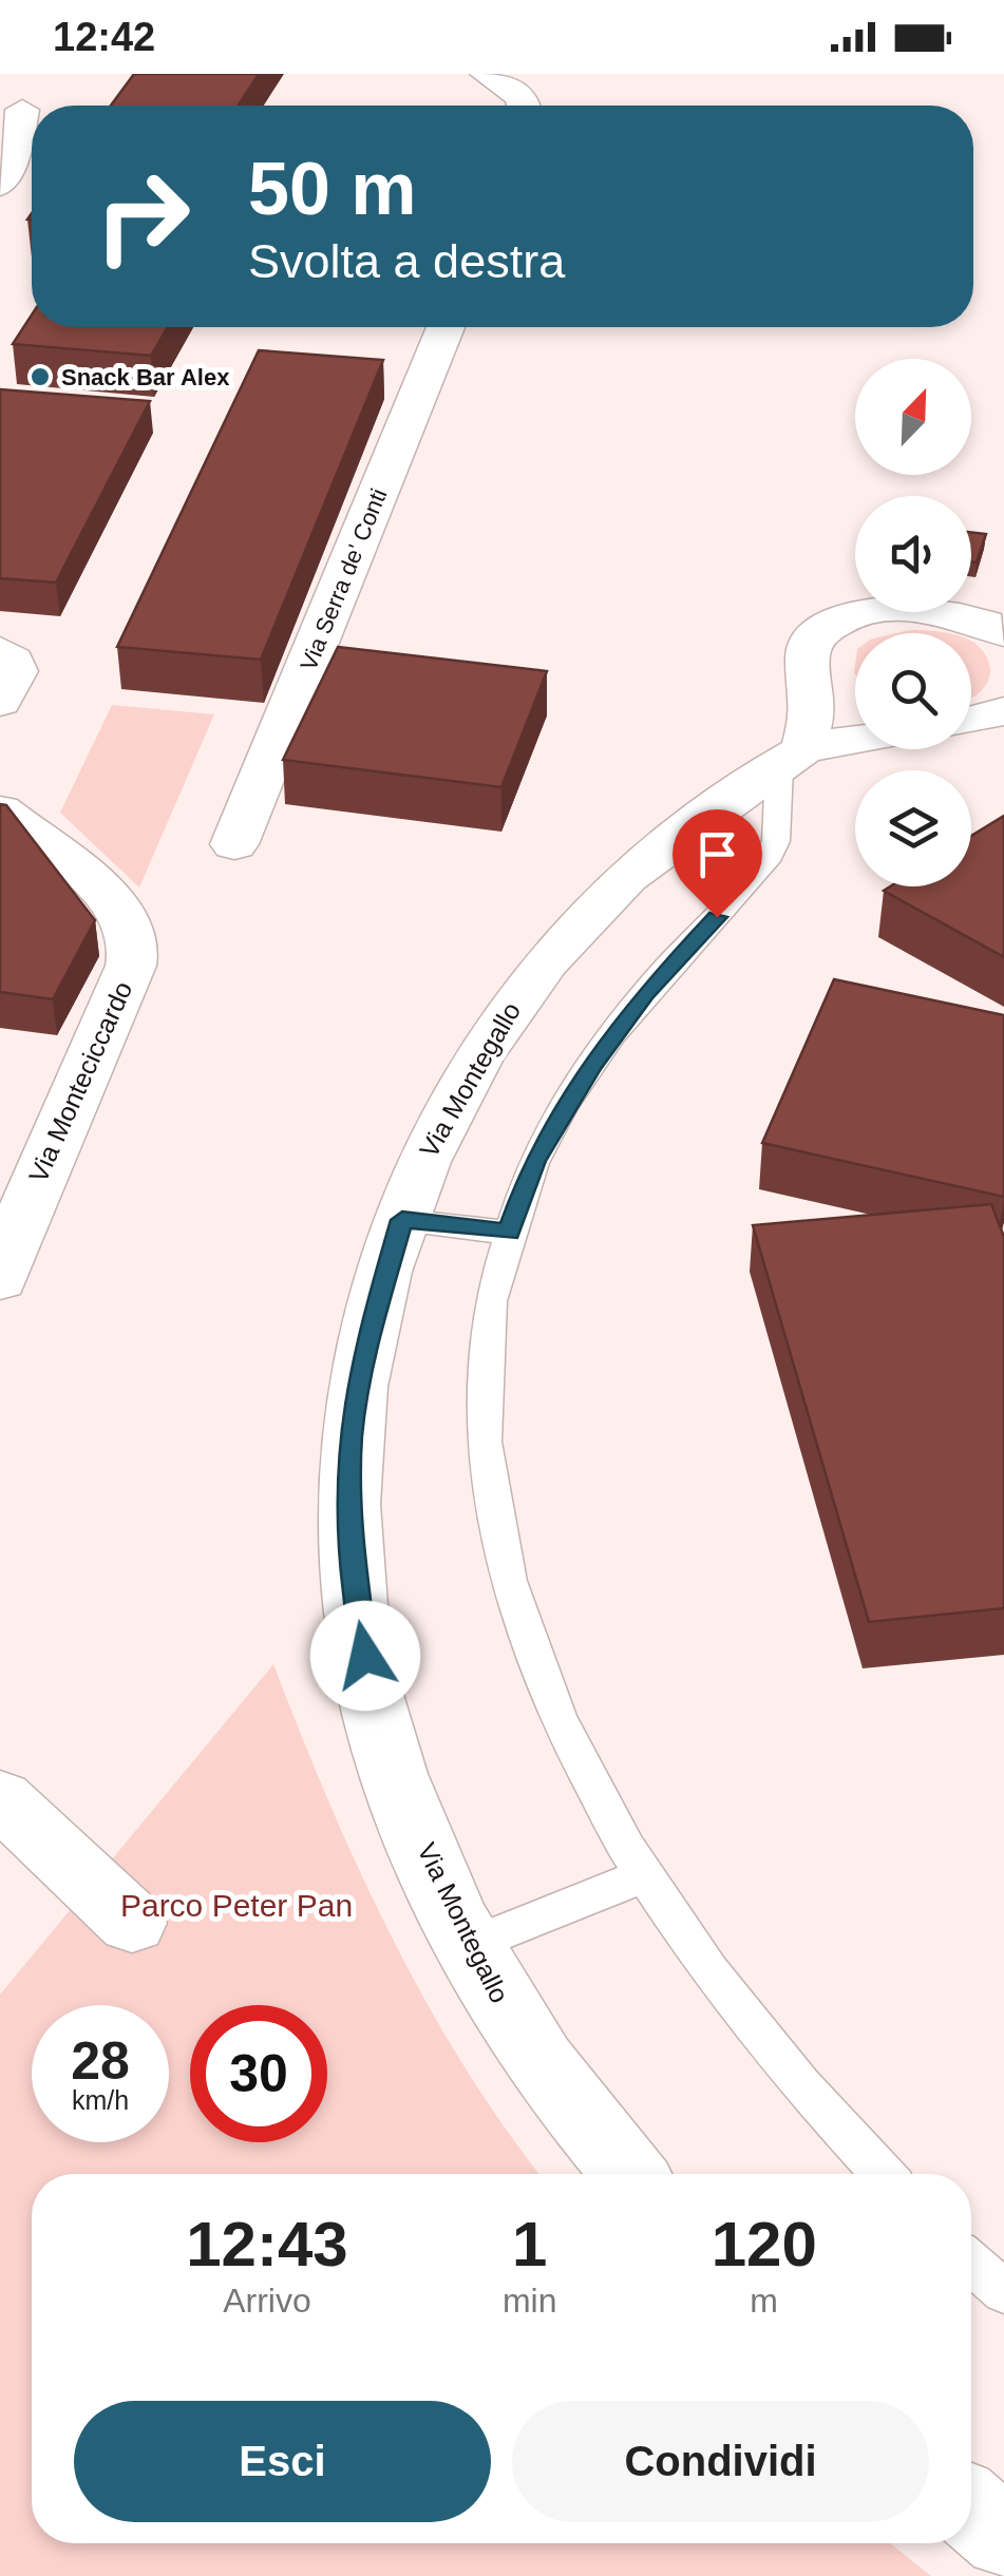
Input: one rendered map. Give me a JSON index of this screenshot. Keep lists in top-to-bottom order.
{
  "streets": {
    "street": ["Via Serra de' Conti", "Via Montegallo", "Via Monteciccardo"]
  },
  "parks": ["Parco Peter Pan"],
  "places": ["Snack Bar Alex"],
  "north": "top right",
  "page": {
    "status": "12:42",
    "turn": ["50 m", "Svolta a destra"],
    "speed": "28 km/h",
    "limit": "30",
    "eta": [
      "12:43",
      "Arrivo",
      "1",
      "min",
      "120",
      "m"
    ],
    "buttons": ["Esci", "Condividi"]
  }
}
